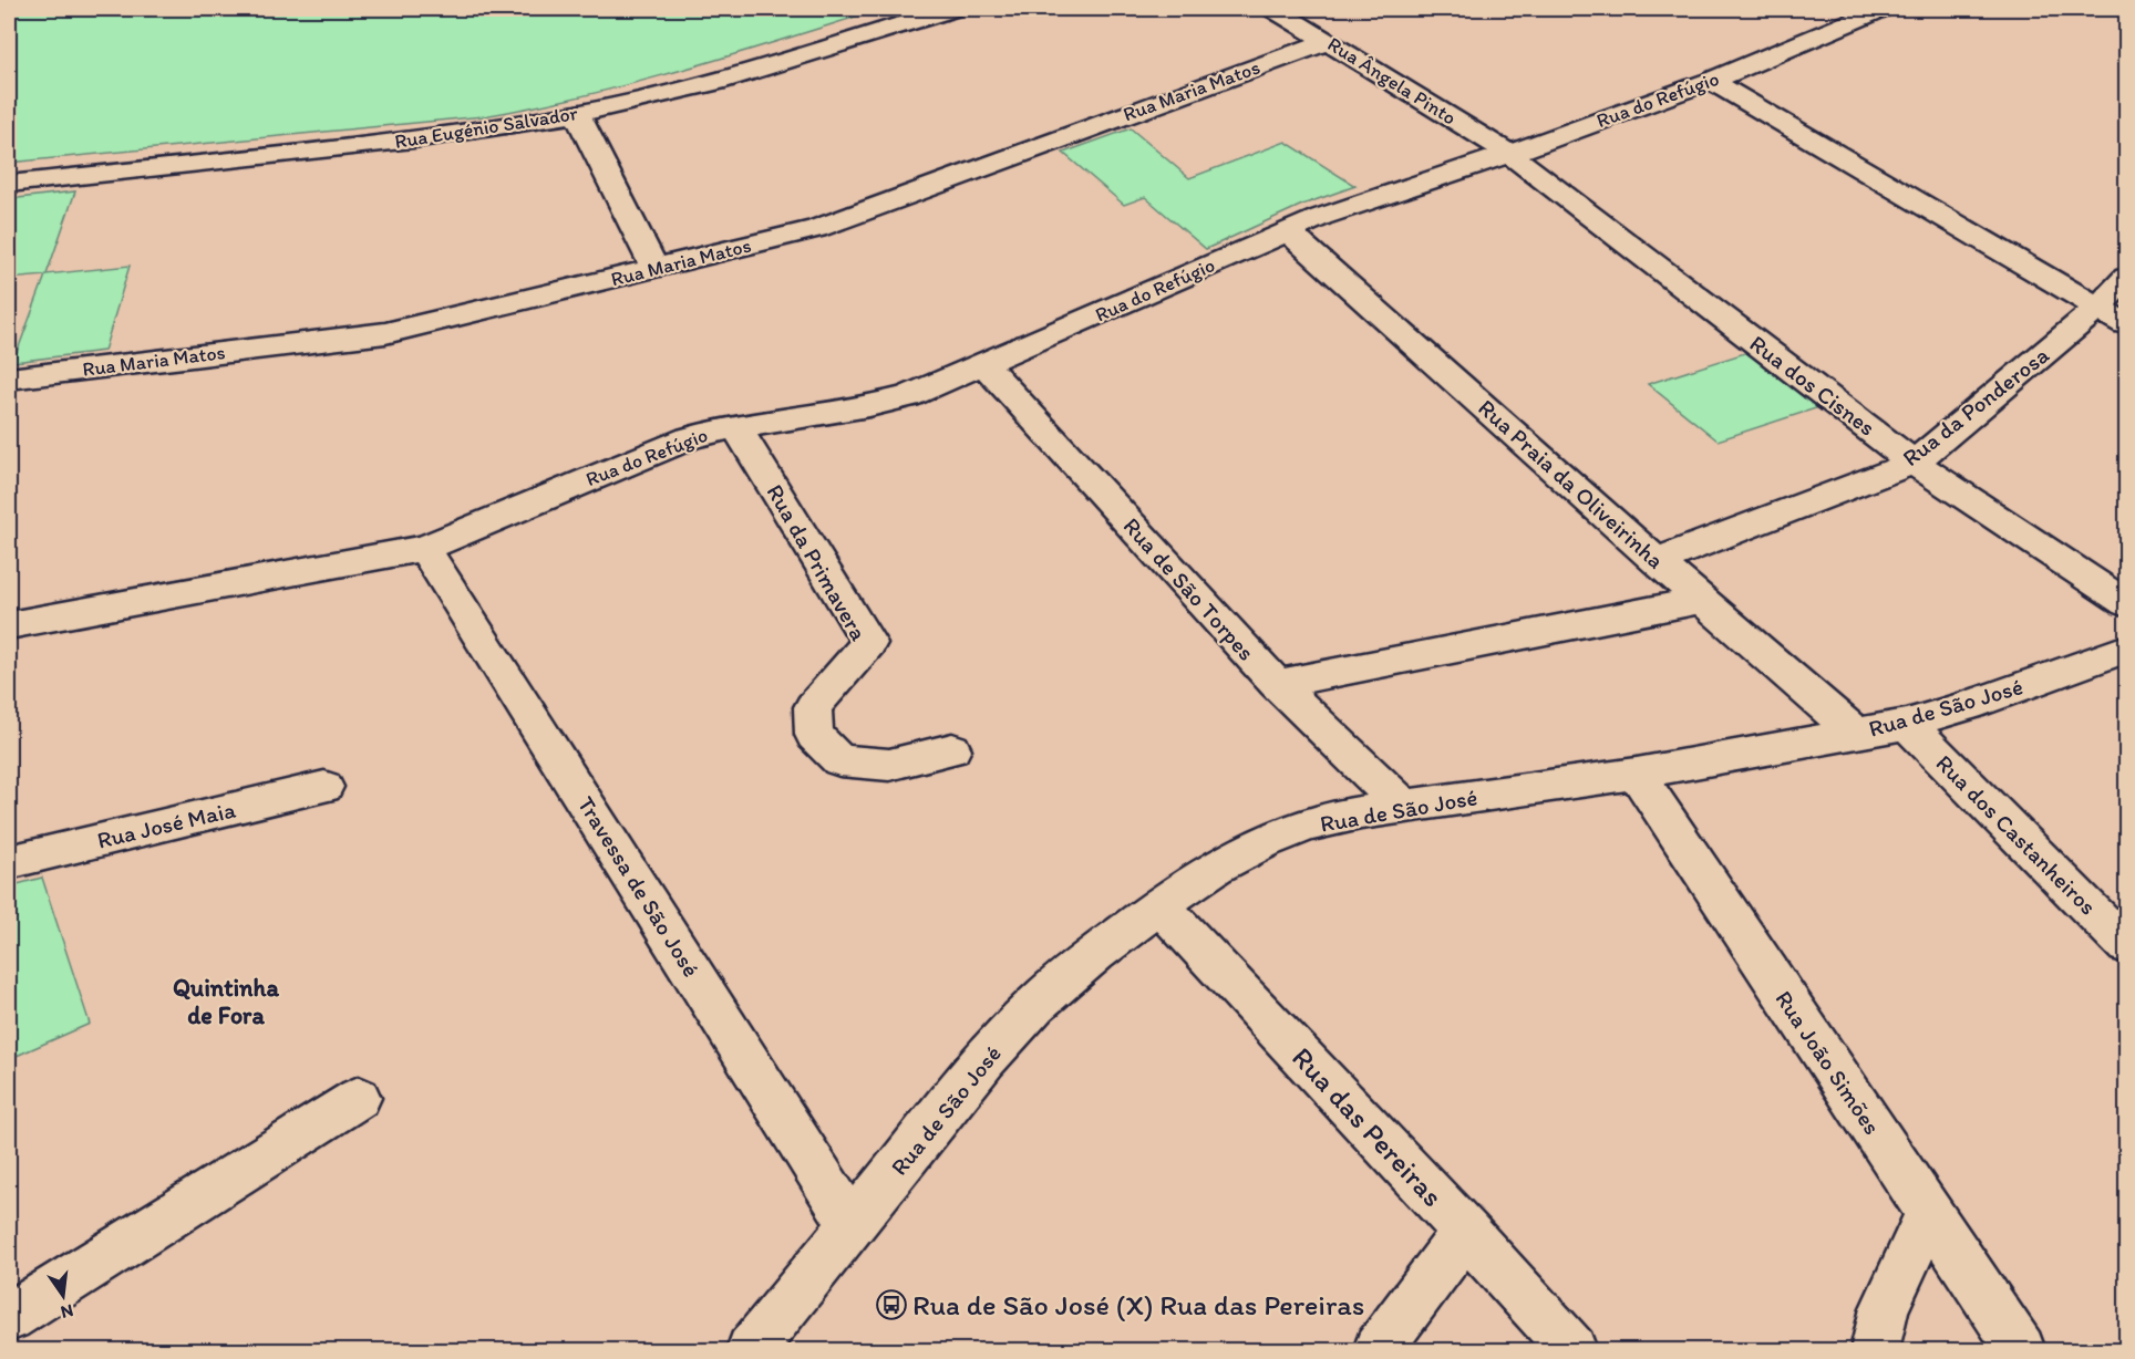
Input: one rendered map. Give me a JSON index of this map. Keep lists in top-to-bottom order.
{
  "streets": {
    "street": [
      "Rua Ângela Pinto",
      "Rua Maria Matos",
      "Rua do Refúgio",
      "Rua Eugénio Salvador",
      "Rua dos Cisnes",
      "Rua da Ponderosa",
      "Rua Praia da Oliveirinha",
      "Rua da Primavera",
      "Rua de São Torpes",
      "Rua de São José",
      "Rua José Maia",
      "Rua dos Castanheiros",
      "Travessa de São José",
      "Rua João Simões",
      "Rua das Pereiras"
    ]
  },
  "crossings": [
    ["Rua Ângela Pinto", "Rua Maria Matos"],
    ["Rua Ângela Pinto", "Rua do Refúgio"],
    ["Rua Ângela Pinto", "Rua dos Cisnes"],
    ["Rua do Refúgio", "Rua dos Cisnes"],
    ["Rua do Refúgio", "Rua Praia da Oliveirinha"],
    ["Rua do Refúgio", "Rua da Primavera"],
    ["Rua do Refúgio", "Rua de São Torpes"],
    ["Rua do Refúgio", "Travessa de São José"],
    ["Rua dos Cisnes", "Rua da Ponderosa"],
    ["Rua da Ponderosa", "Rua Praia da Oliveirinha"],
    ["Rua Praia da Oliveirinha", "Rua de São José"],
    ["Rua de São Torpes", "Rua de São José"],
    ["Rua de São José", "Rua dos Castanheiros"],
    ["Rua de São José", "Travessa de São José"],
    ["Rua de São José", "Rua João Simões"],
    ["Rua de São José", "Rua das Pereiras"]
  ],
  "districts": ["Quintinha de Fora"],
  "places": {
    "bus stop": ["Rua de São José (X) Rua das Pereiras"]
  },
  "north": "bottom"
}
